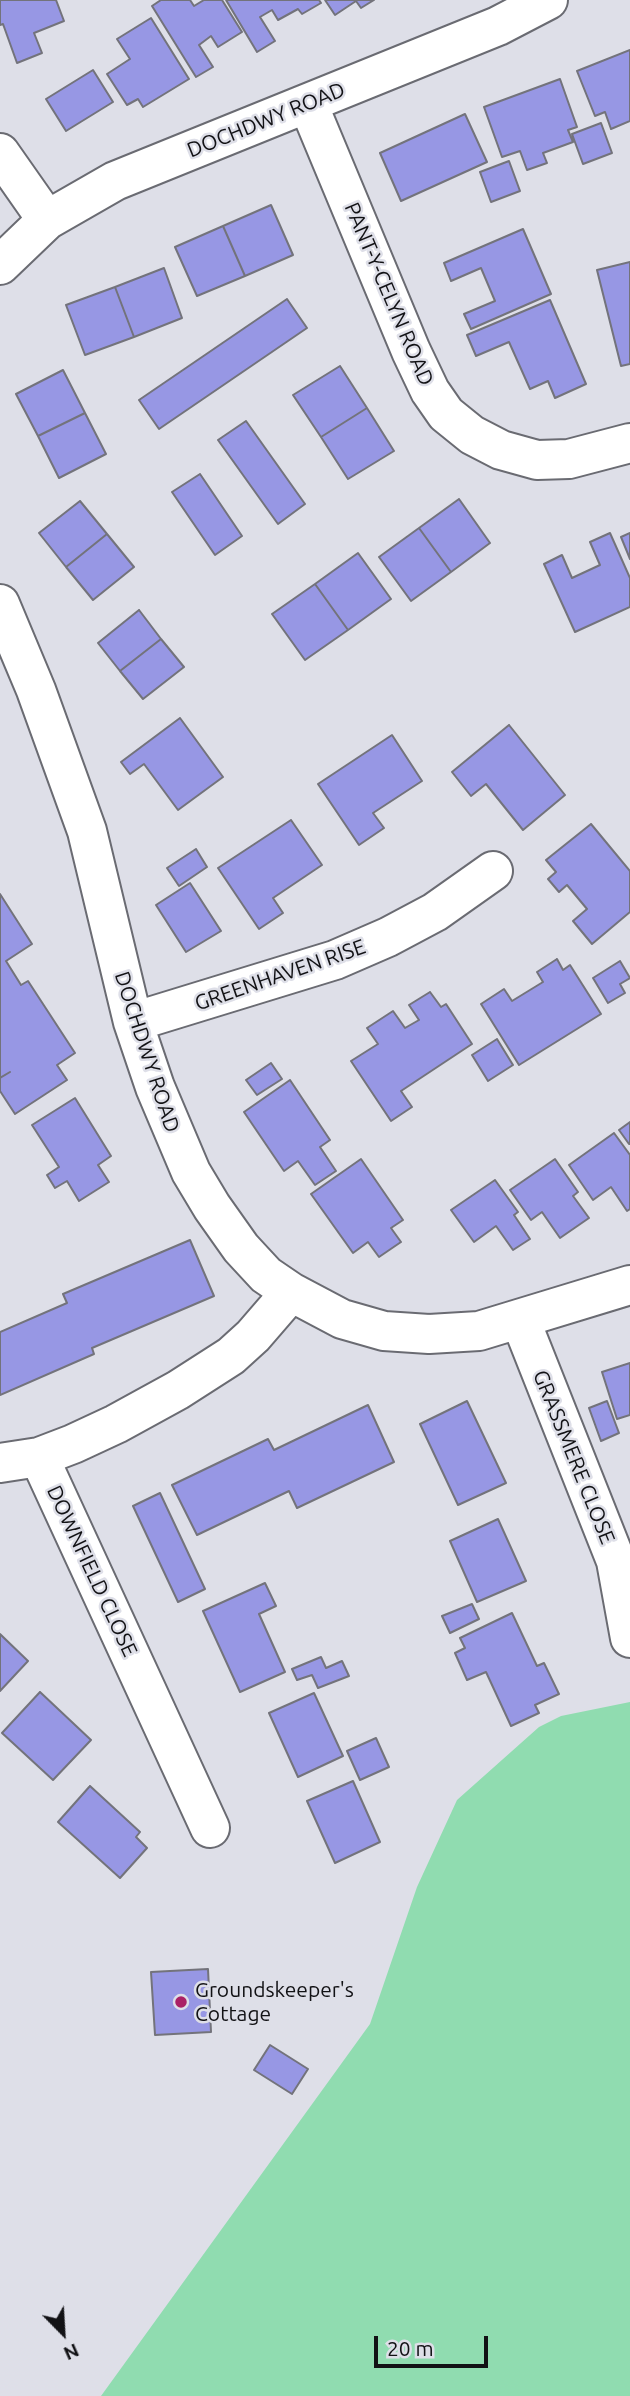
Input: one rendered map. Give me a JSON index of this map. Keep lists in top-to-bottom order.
{
  "streets": {
    "street": [
      "DOCHDWY ROAD",
      "PANT-Y-CELYN ROAD",
      "GREENHAVEN RISE",
      "GRASSMERE CLOSE",
      "DOWNFIELD CLOSE"
    ]
  },
  "crossings": [
    ["DOCHDWY ROAD", "PANT-Y-CELYN ROAD"],
    ["DOCHDWY ROAD", "GREENHAVEN RISE"],
    ["DOCHDWY ROAD", "GRASSMERE CLOSE"]
  ],
  "places": ["Groundskeeper's Cottage"],
  "scale_bar": "20 m",
  "north": "bottom right"
}
